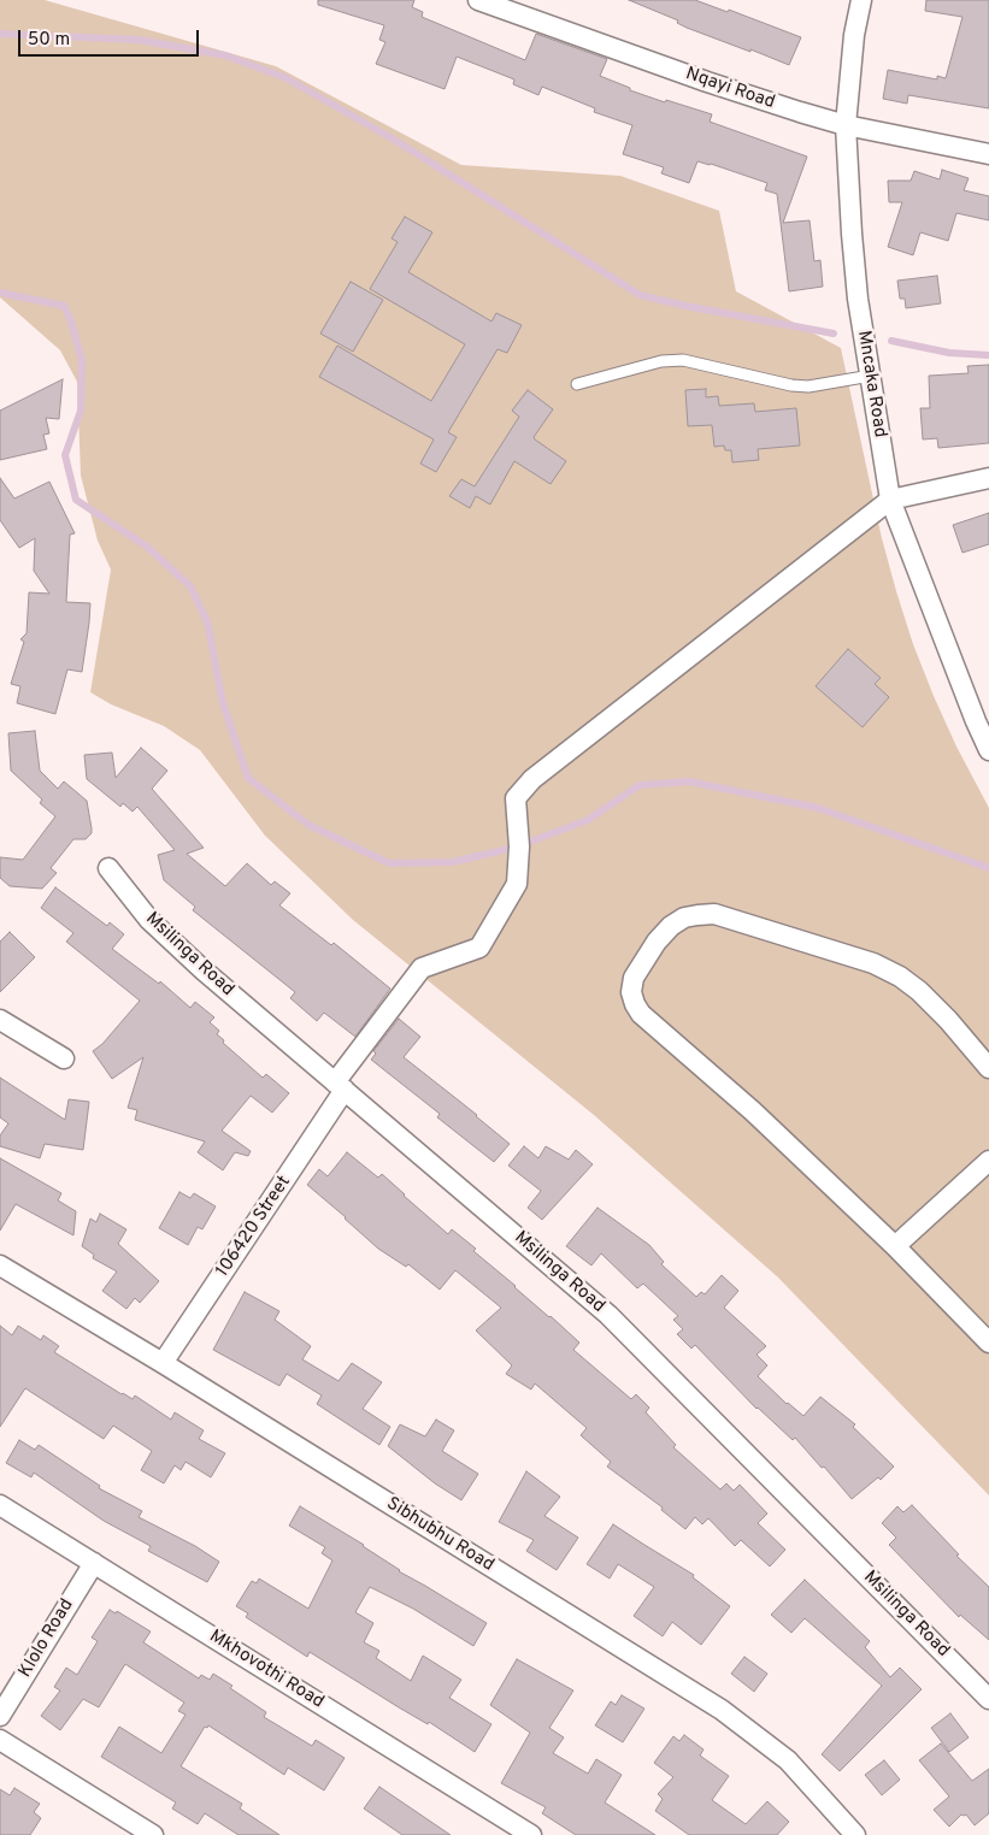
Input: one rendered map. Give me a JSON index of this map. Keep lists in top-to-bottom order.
{
  "streets": {
    "street": [
      "Nqayi Road",
      "Mncaka Road",
      "Msilinga Road",
      "106420 Street",
      "Sibhubhu Road",
      "Klolo Road",
      "Mkhovothi Road"
    ]
  },
  "crossings": [
    ["Nqayi Road", "Mncaka Road"],
    ["Mncaka Road", "106420 Street"],
    ["Msilinga Road", "106420 Street"],
    ["106420 Street", "Sibhubhu Road"],
    ["Klolo Road", "Mkhovothi Road"]
  ],
  "scale_bar": "50 m"
}
